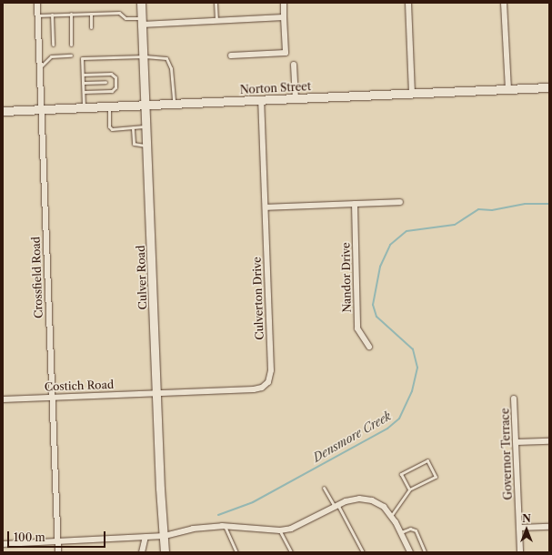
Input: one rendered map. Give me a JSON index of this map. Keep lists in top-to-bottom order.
{
  "streets": {
    "main road": ["Norton Street", "Culver Road"],
    "street": [
      "Crossfield Road",
      "Nandor Drive",
      "Culverton Drive",
      "Costich Road",
      "Governor Terrace"
    ]
  },
  "crossings": [
    ["Norton Street", "Crossfield Road"],
    ["Norton Street", "Culver Road"],
    ["Norton Street", "Culverton Drive"],
    ["Crossfield Road", "Costich Road"],
    ["Culver Road", "Culverton Drive"],
    ["Culver Road", "Costich Road"],
    ["Culverton Drive", "Costich Road"]
  ],
  "water": ["Densmore Creek"],
  "scale_bar": "100 m",
  "north": "top"
}
